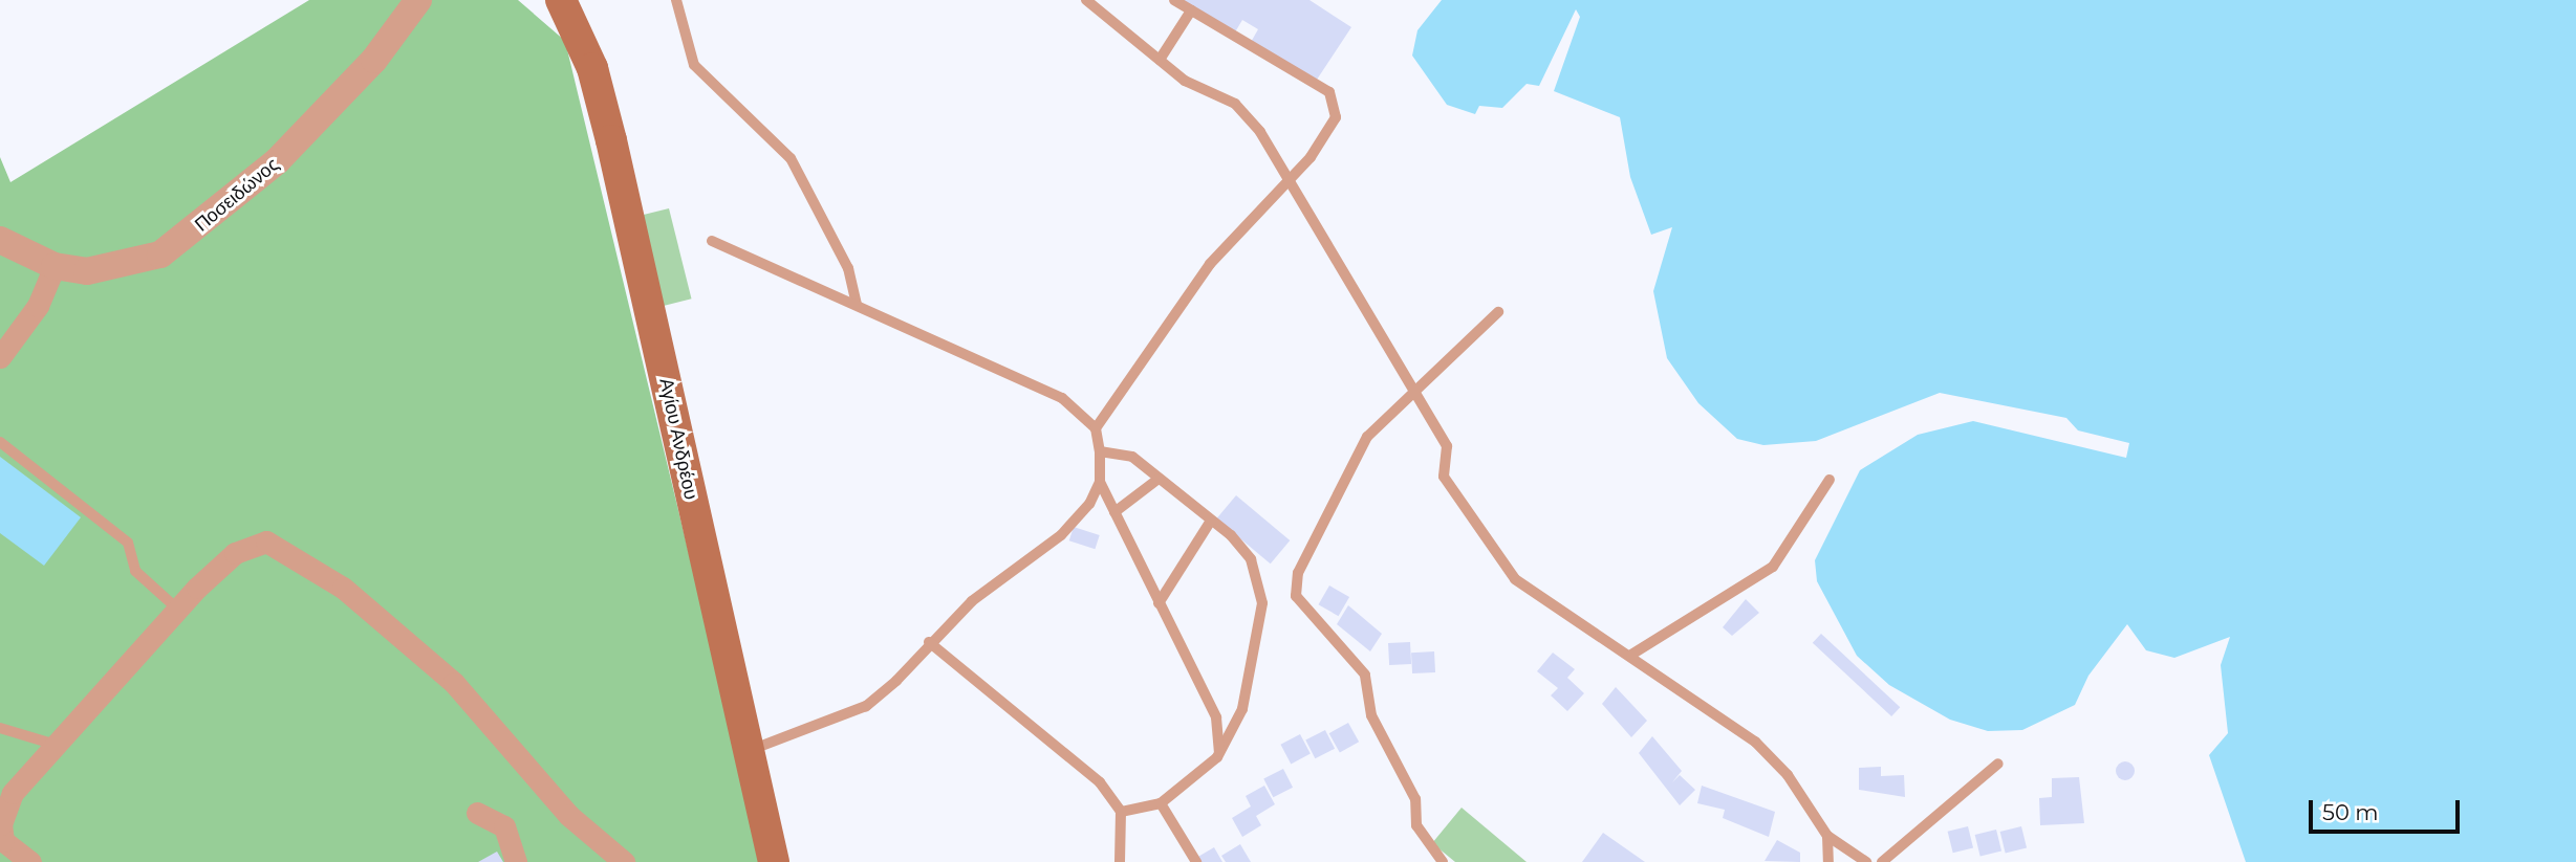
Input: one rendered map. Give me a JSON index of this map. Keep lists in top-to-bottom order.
{
  "streets": {
    "main road": ["Αγίου Ανδρέου"],
    "street": ["Ποσειδώνος"]
  },
  "scale_bar": "50 m"
}
